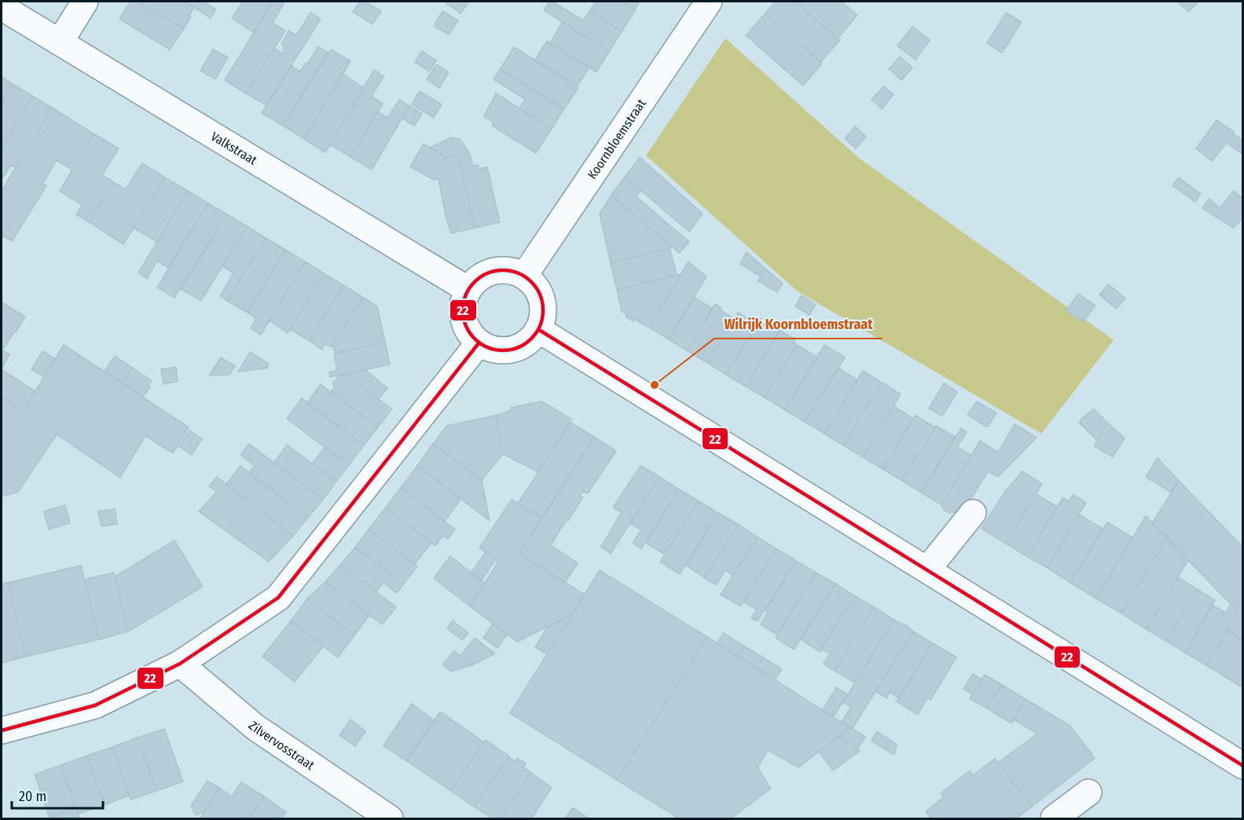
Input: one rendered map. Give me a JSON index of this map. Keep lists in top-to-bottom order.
{
  "streets": {
    "street": ["Koornbloemstraat", "Valkstraat", "Zilvervosstraat"]
  },
  "crossings": [
    ["Koornbloemstraat", "Valkstraat"]
  ],
  "places": ["Wilrijk Koornbloemstraat"],
  "lines": ["transit line 22"],
  "scale_bar": "20 m"
}
